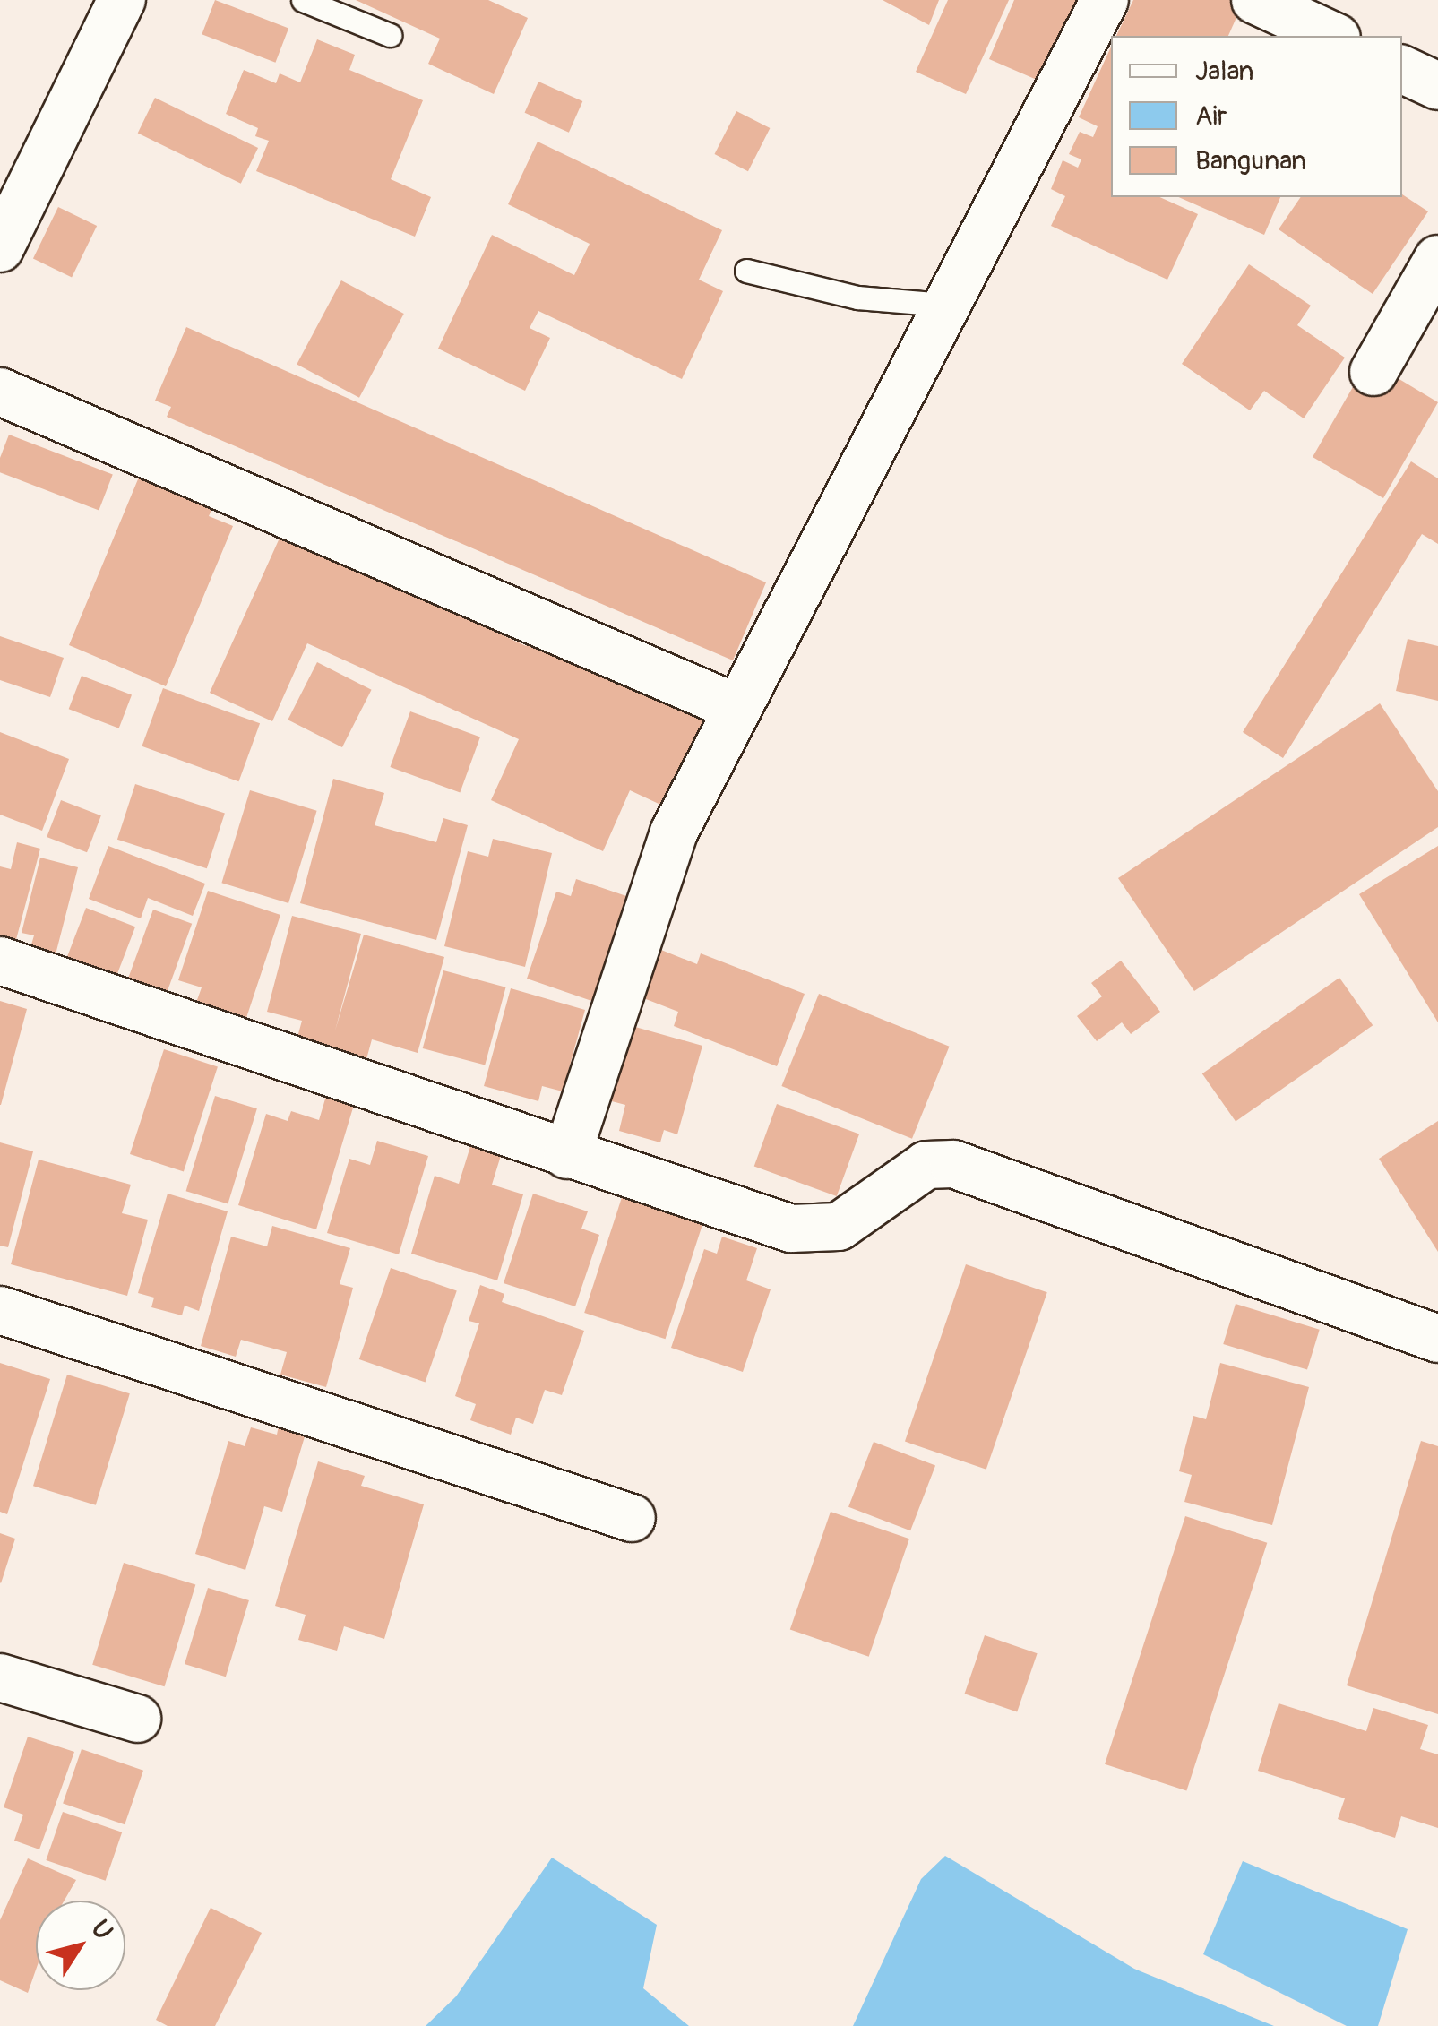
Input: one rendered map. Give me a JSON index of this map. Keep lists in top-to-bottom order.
{
  "legend": ["Jalan", "Air", "Bangunan"],
  "north": "top right"
}
